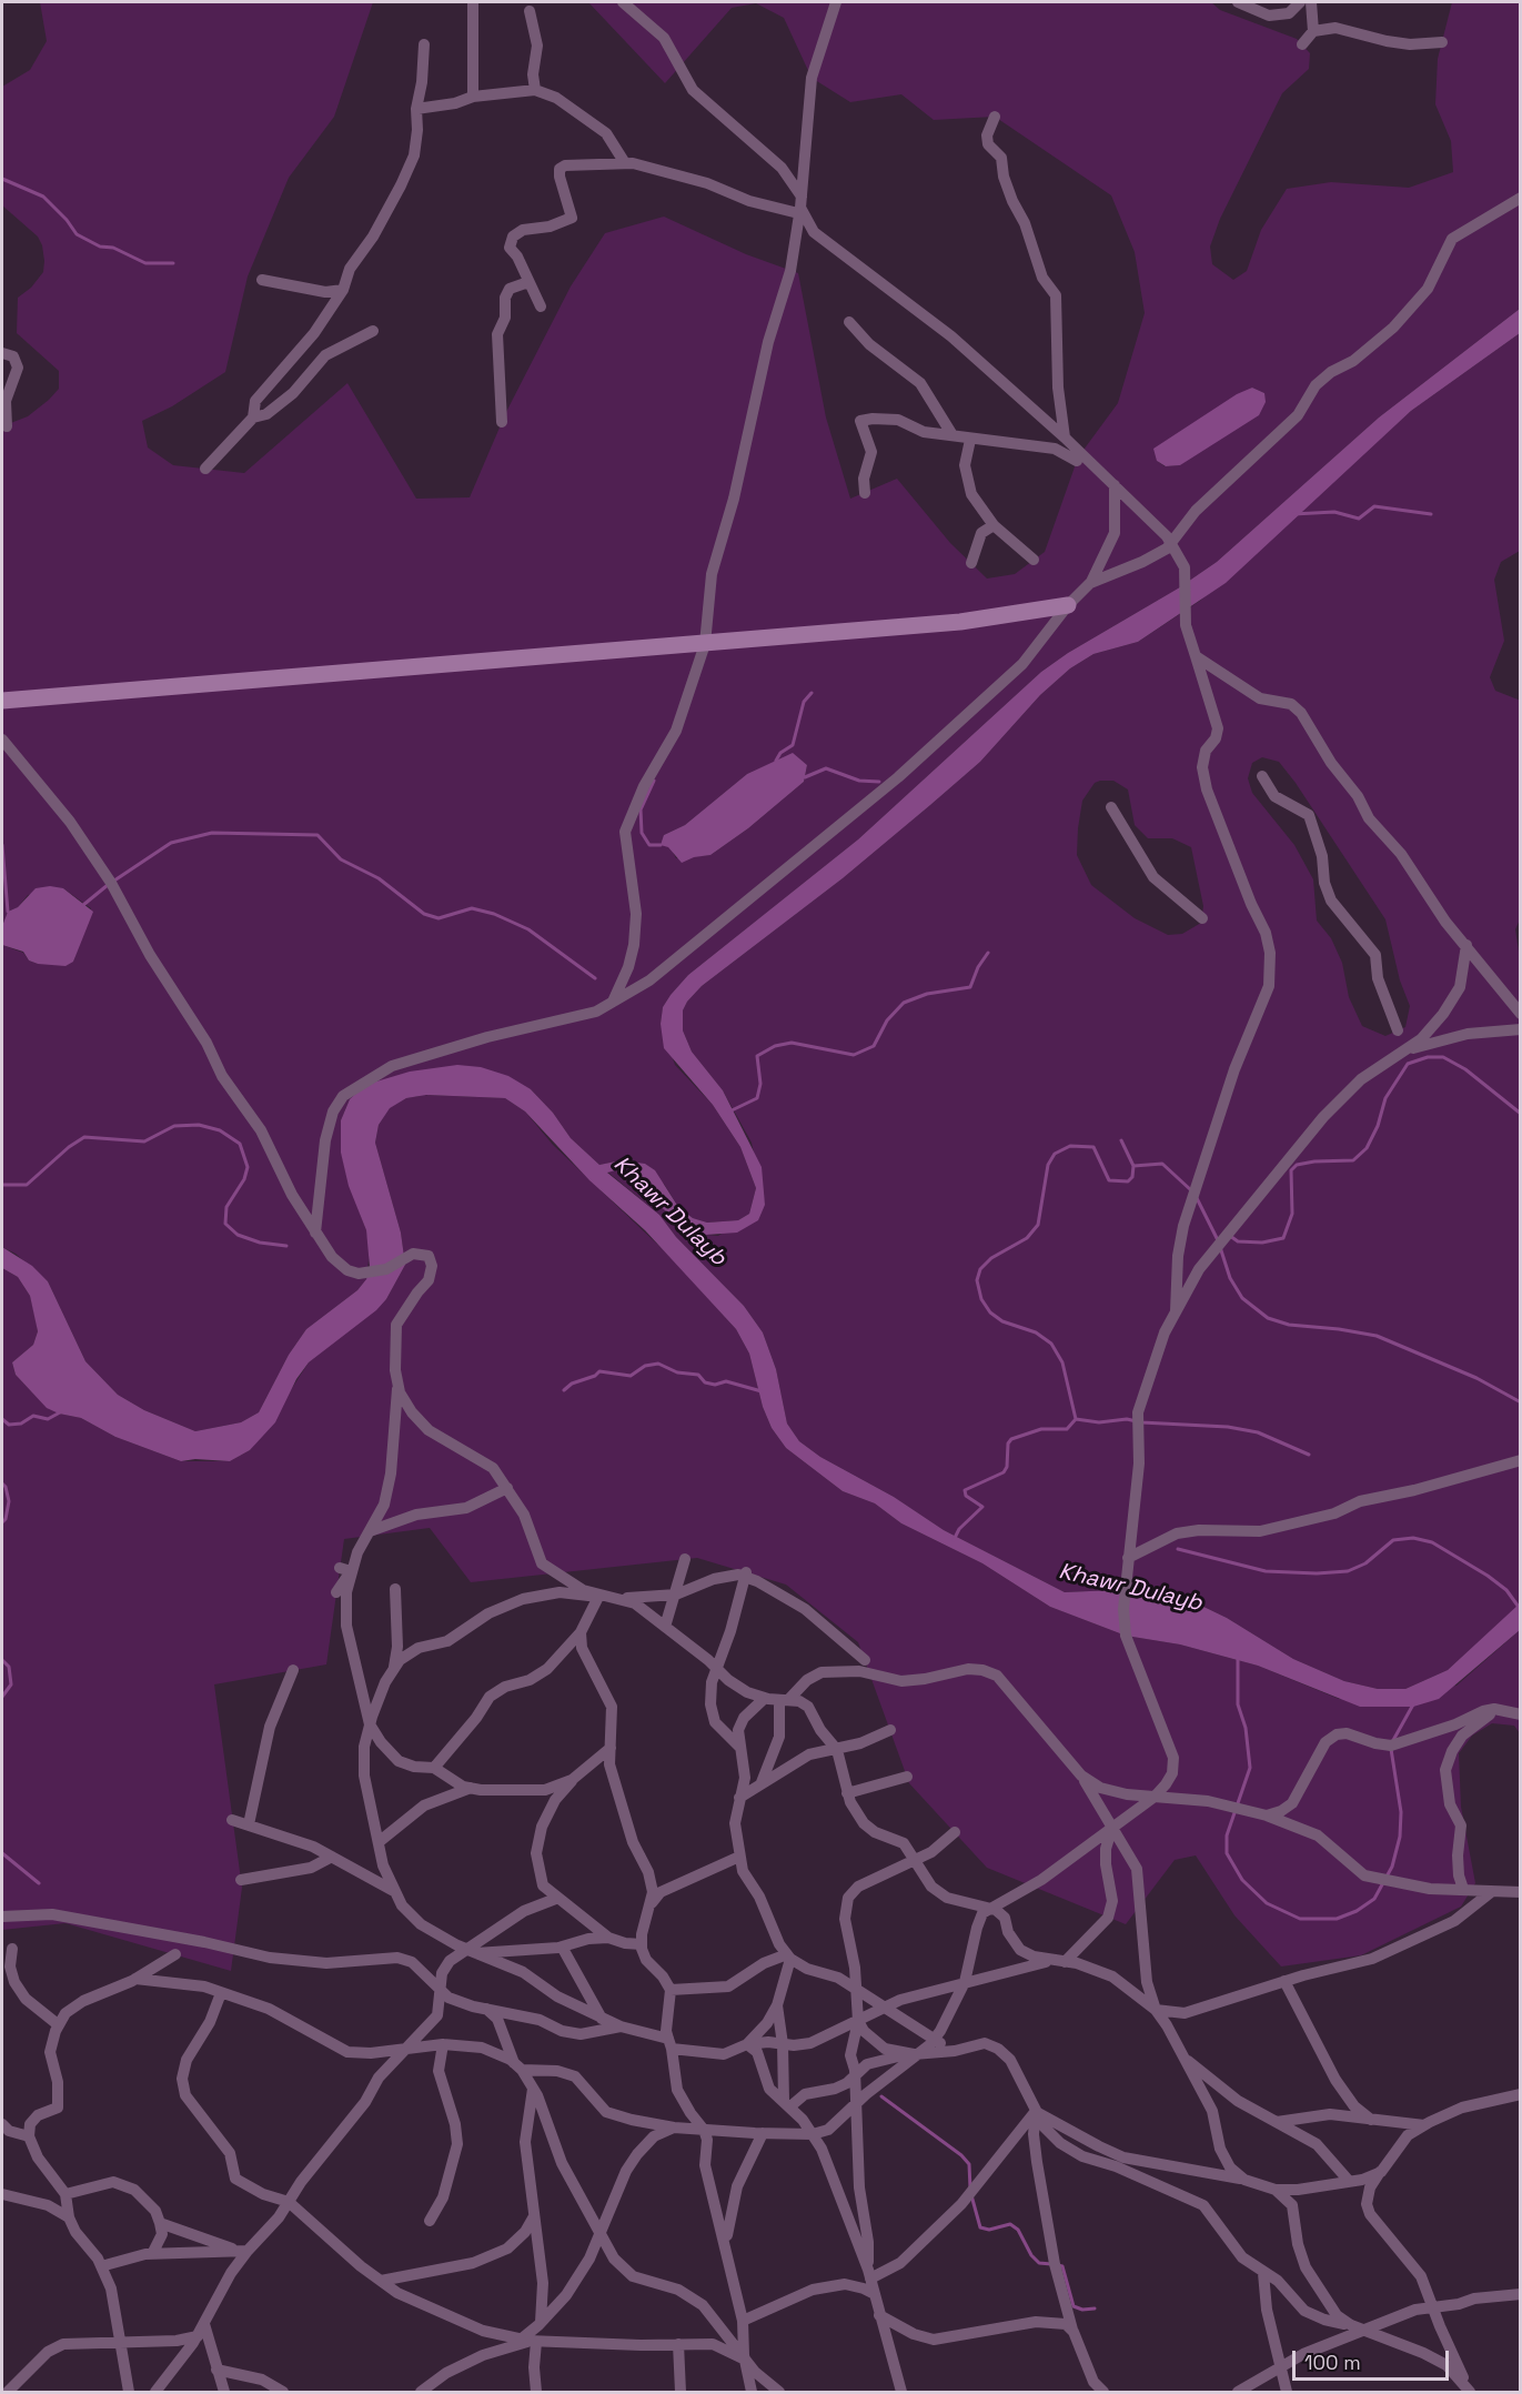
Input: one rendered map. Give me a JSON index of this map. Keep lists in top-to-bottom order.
{
  "water": ["Khawr Dulayb"],
  "scale_bar": "100 m"
}
